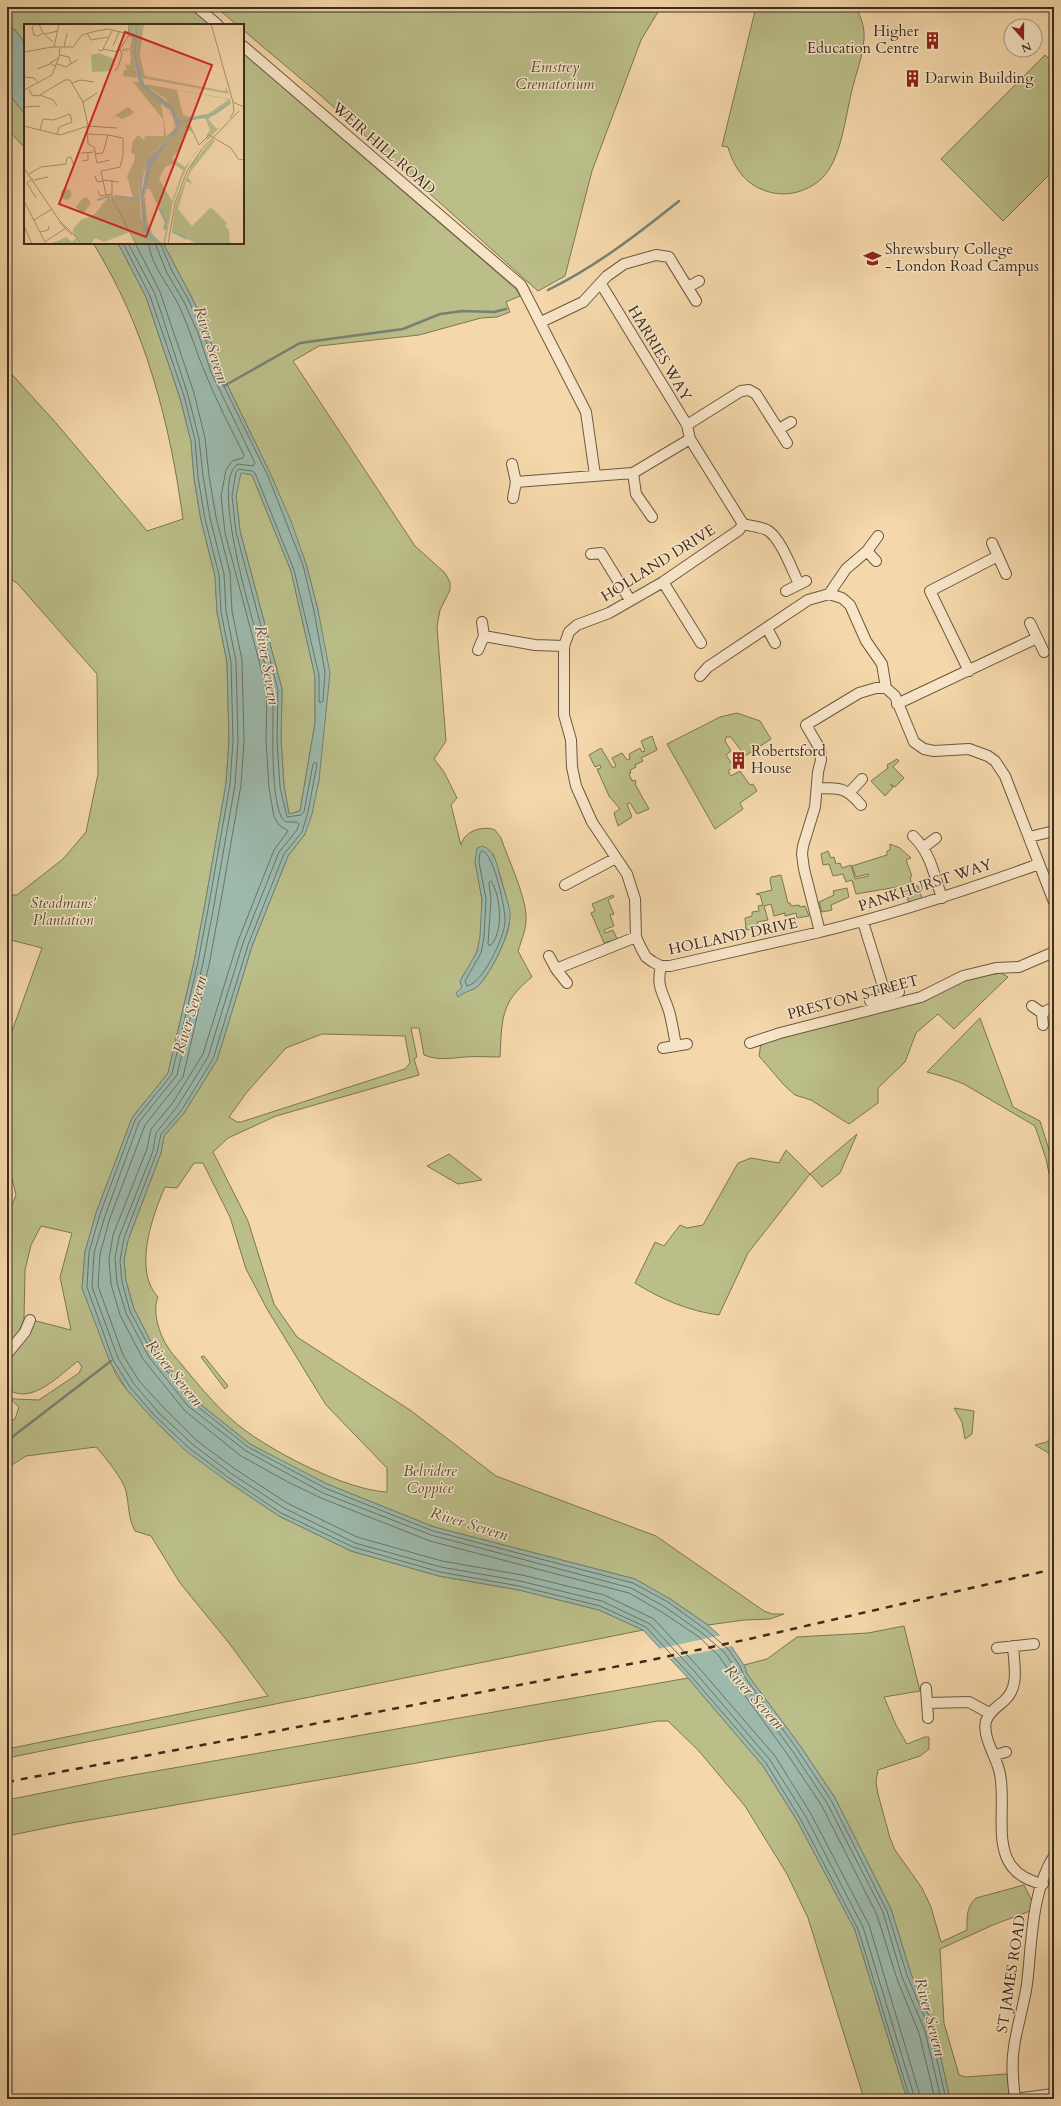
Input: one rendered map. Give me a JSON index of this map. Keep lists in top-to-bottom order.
{
  "streets": {
    "street": [
      "WEIR HILL ROAD",
      "HARRIES WAY",
      "HOLLAND DRIVE",
      "PANKHURST WAY",
      "PRESTON STREET",
      "ST JAMES ROAD"
    ]
  },
  "crossings": [
    ["HOLLAND DRIVE", "PANKHURST WAY"]
  ],
  "water": ["River Severn"],
  "parks": ["Emstrey Crematorium", "Steadmans' Plantation", "Belvidere Coppice"],
  "places": {
    "building": ["Higher Education Centre", "Darwin Building", "Robertsford House"],
    "school or university": ["Shrewsbury College - London Road Campus"]
  },
  "north": "bottom"
}
